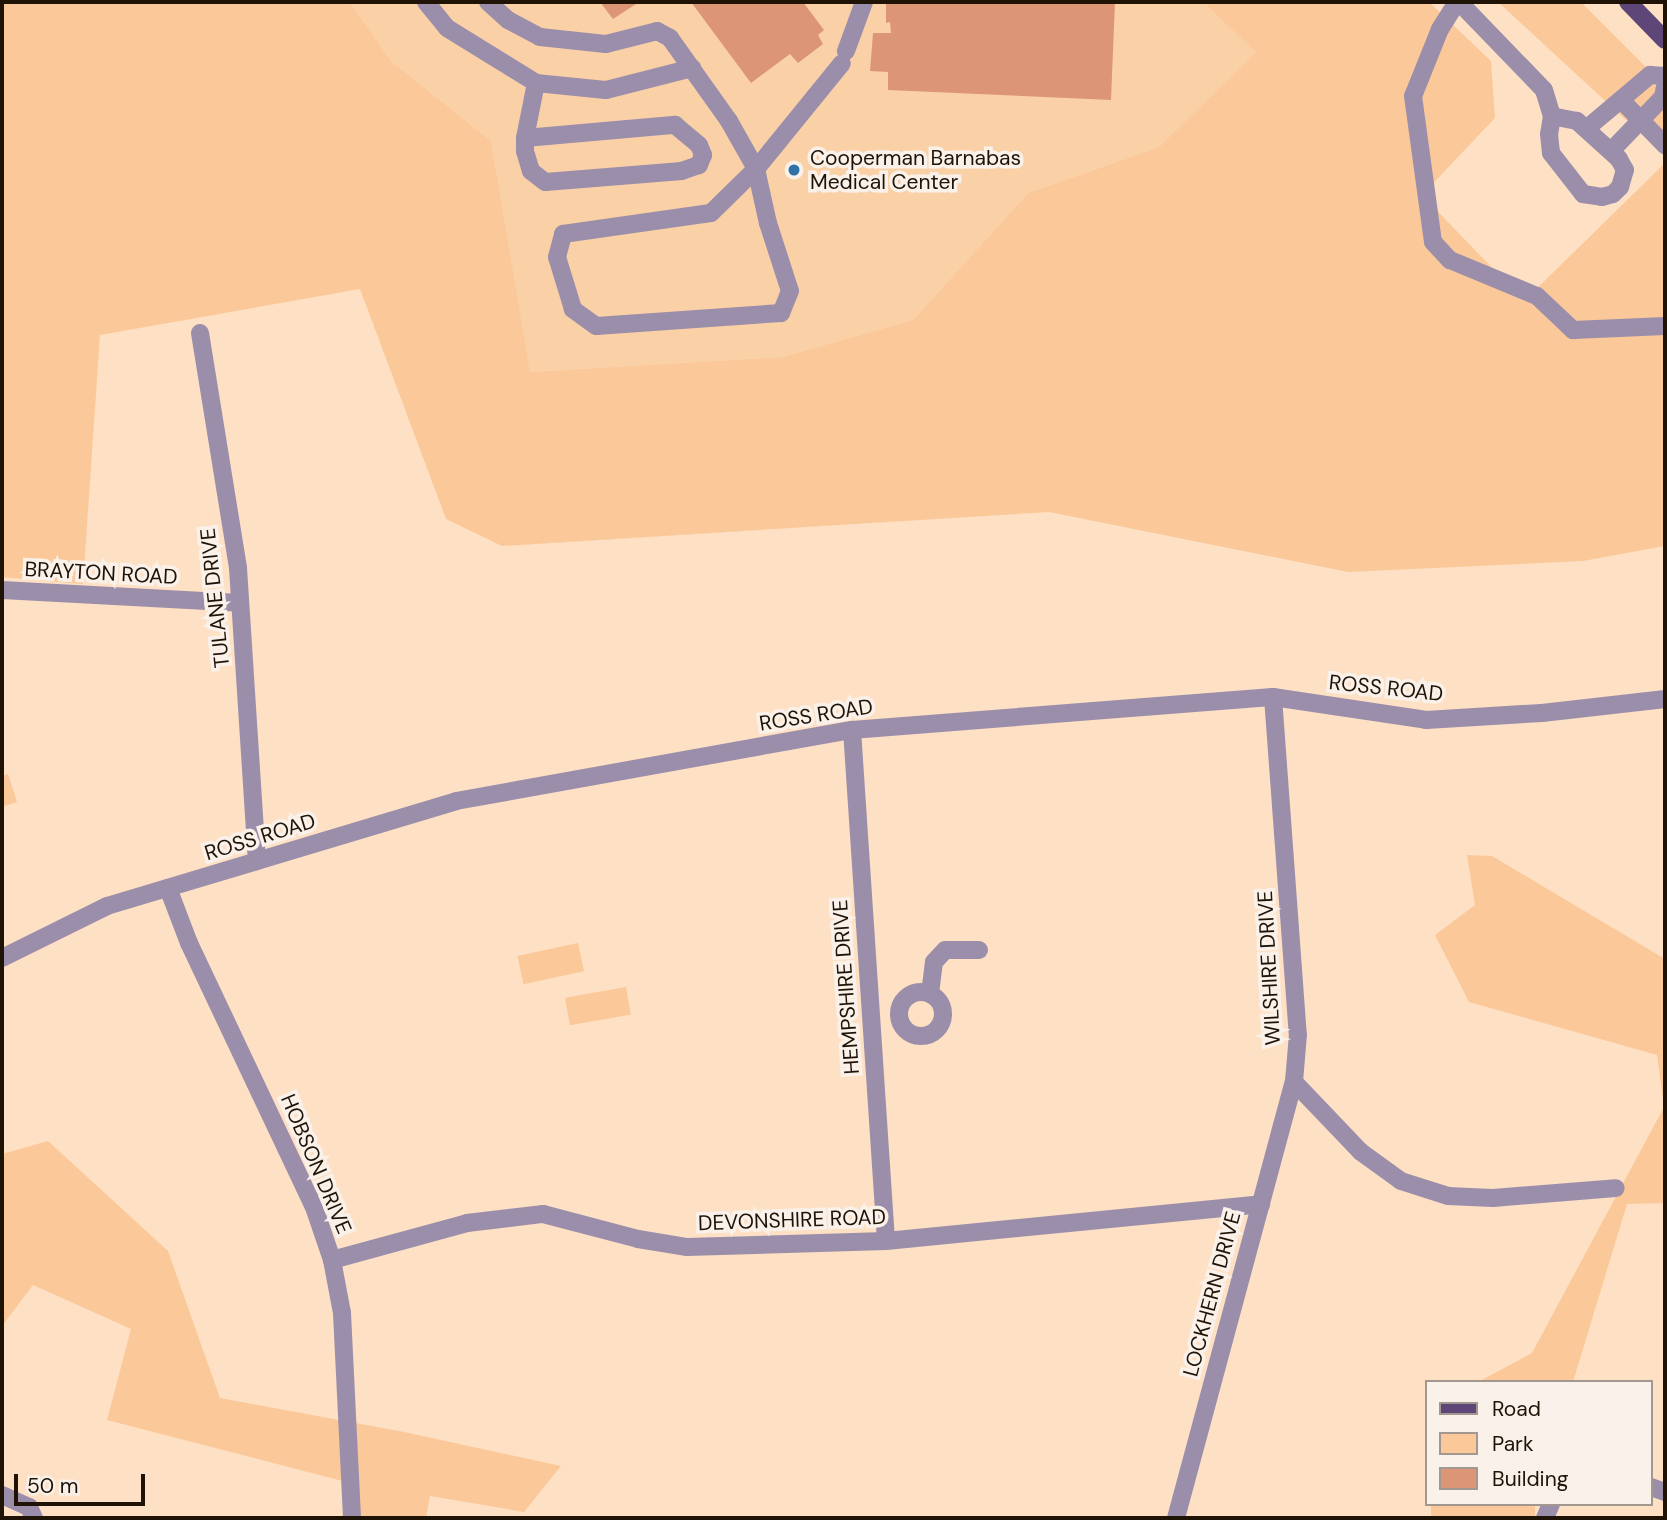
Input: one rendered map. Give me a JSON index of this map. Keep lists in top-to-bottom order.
{
  "streets": {
    "street": [
      "BRAYTON ROAD",
      "TULANE DRIVE",
      "ROSS ROAD",
      "WILSHIRE DRIVE",
      "HEMPSHIRE DRIVE",
      "HOBSON DRIVE",
      "DEVONSHIRE ROAD",
      "LOCKHERN DRIVE"
    ]
  },
  "crossings": [
    ["BRAYTON ROAD", "TULANE DRIVE"],
    ["TULANE DRIVE", "ROSS ROAD"],
    ["ROSS ROAD", "WILSHIRE DRIVE"],
    ["ROSS ROAD", "HEMPSHIRE DRIVE"],
    ["ROSS ROAD", "HOBSON DRIVE"],
    ["WILSHIRE DRIVE", "LOCKHERN DRIVE"],
    ["HEMPSHIRE DRIVE", "DEVONSHIRE ROAD"],
    ["HOBSON DRIVE", "DEVONSHIRE ROAD"],
    ["DEVONSHIRE ROAD", "LOCKHERN DRIVE"]
  ],
  "places": ["Cooperman Barnabas Medical Center"],
  "legend": ["Road", "Park", "Building"],
  "scale_bar": "50 m"
}
